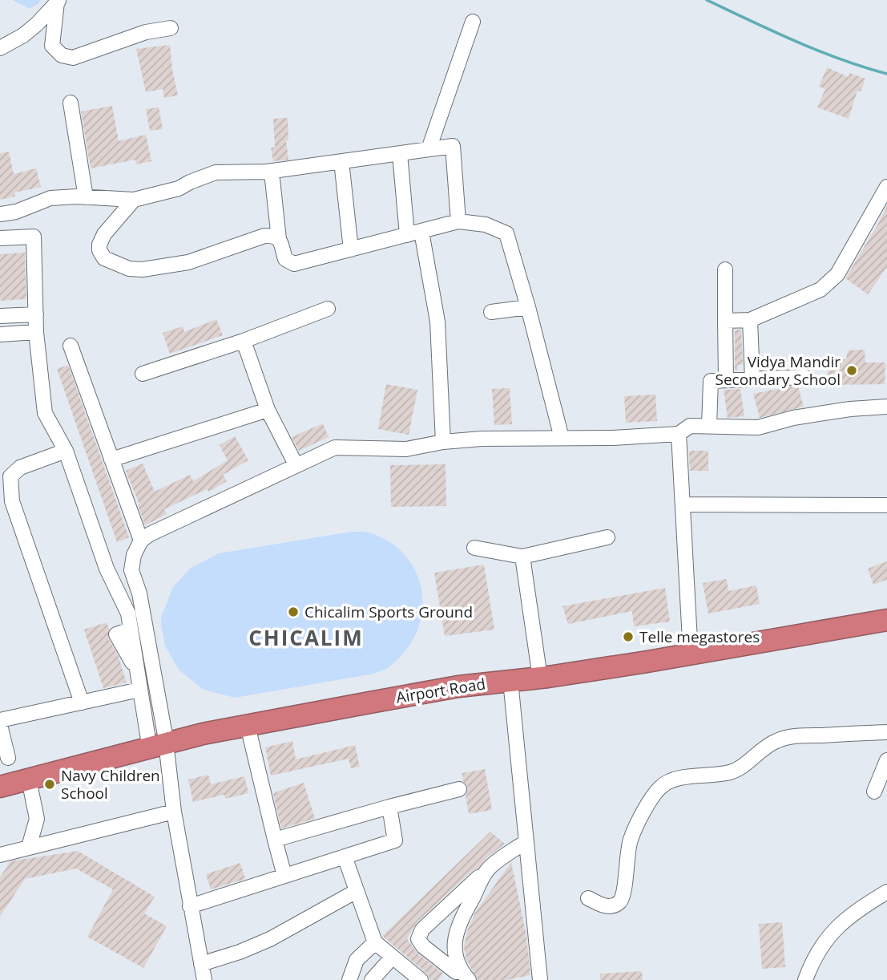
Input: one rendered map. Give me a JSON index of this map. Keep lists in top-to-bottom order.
{
  "streets": {
    "highway": ["Airport Road"]
  },
  "districts": ["CHICALIM"],
  "places": [
    "Vidya Mandir Secondary School",
    "Chicalim Sports Ground",
    "Telle megastores",
    "Navy Children School"
  ]
}
